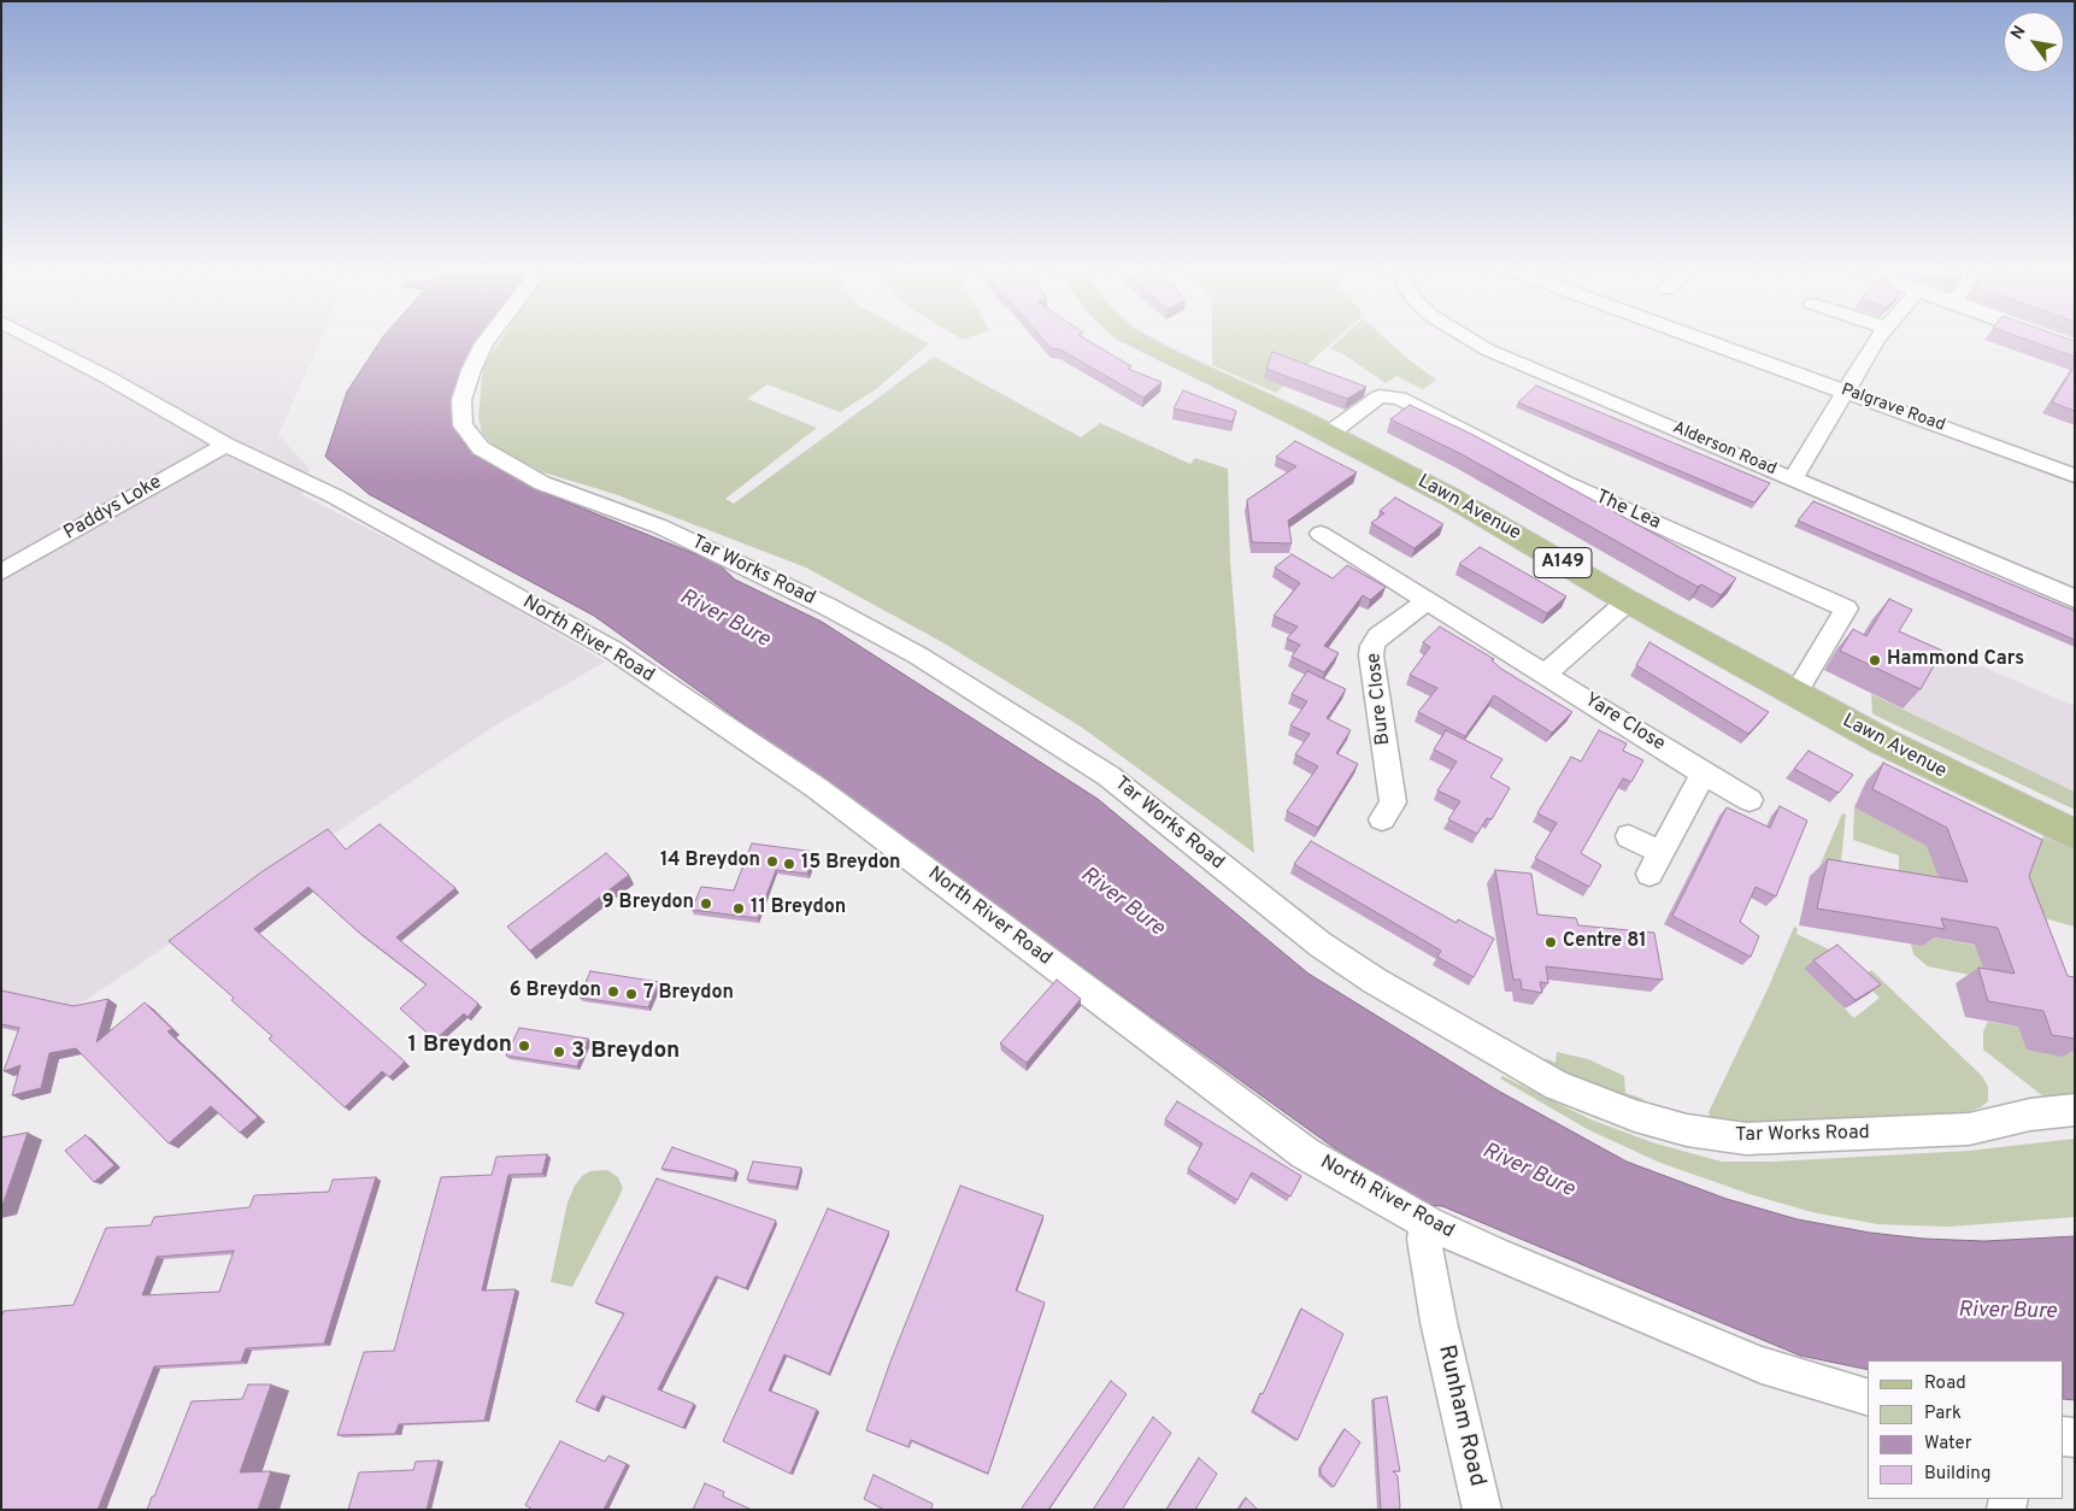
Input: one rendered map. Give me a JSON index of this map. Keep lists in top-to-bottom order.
{
  "streets": {
    "main road": ["Lawn Avenue", "A149"],
    "street": [
      "Palgrave Road",
      "Alderson Road",
      "Paddys Loke",
      "The Lea",
      "Tar Works Road",
      "North River Road",
      "Bure Close",
      "Yare Close",
      "Runham Road"
    ]
  },
  "crossings": [
    ["Paddys Loke", "North River Road"],
    ["Lawn Avenue", "The Lea"],
    ["North River Road", "Runham Road"]
  ],
  "water": ["River Bure"],
  "places": [
    "Hammond Cars",
    "14 Breydon",
    "15 Breydon",
    "9 Breydon",
    "11 Breydon",
    "Centre 81",
    "6 Breydon",
    "7 Breydon",
    "1 Breydon",
    "3 Breydon"
  ],
  "legend": [
    "Road",
    "Park",
    "Water",
    "Building"
  ],
  "north": "top left"
}
